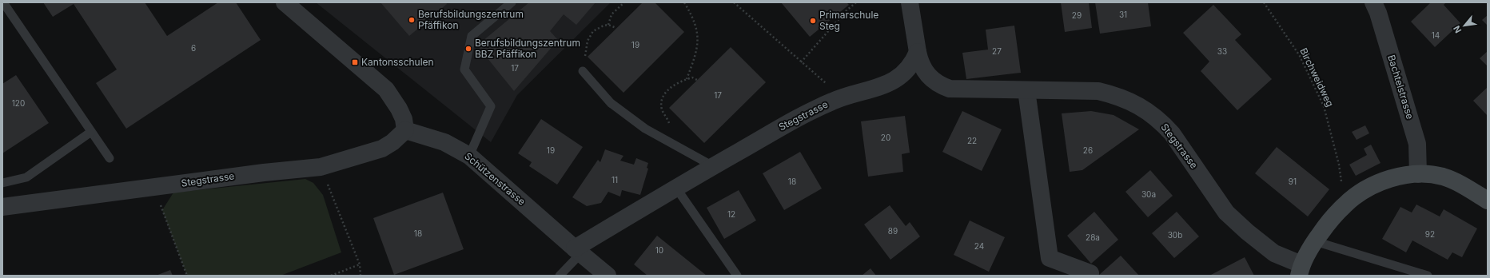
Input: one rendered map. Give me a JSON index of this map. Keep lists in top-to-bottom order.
{
  "streets": {
    "street": ["Bachtelstrasse", "Stegstrasse", "Schützenstrasse"],
    "path": ["Birchweidweg"]
  },
  "crossings": [
    ["Stegstrasse", "Schützenstrasse"]
  ],
  "places": {
    "other": ["Berufsbildungszentrum Pfäffikon", "Primarschule Steg", "Berufsbildungszentrum BBZ Pfäffikon"],
    "transit": ["Kantonsschulen"]
  },
  "house_numbers": [
    "31",
    "29",
    "14",
    "19",
    "6",
    "27",
    "33",
    "17",
    "17",
    "120",
    "20",
    "22",
    "19",
    "26",
    "11",
    "18",
    "91",
    "30a",
    "12",
    "89",
    "18",
    "92",
    "30b",
    "28a",
    "24",
    "10"
  ],
  "north": "bottom left"
}
